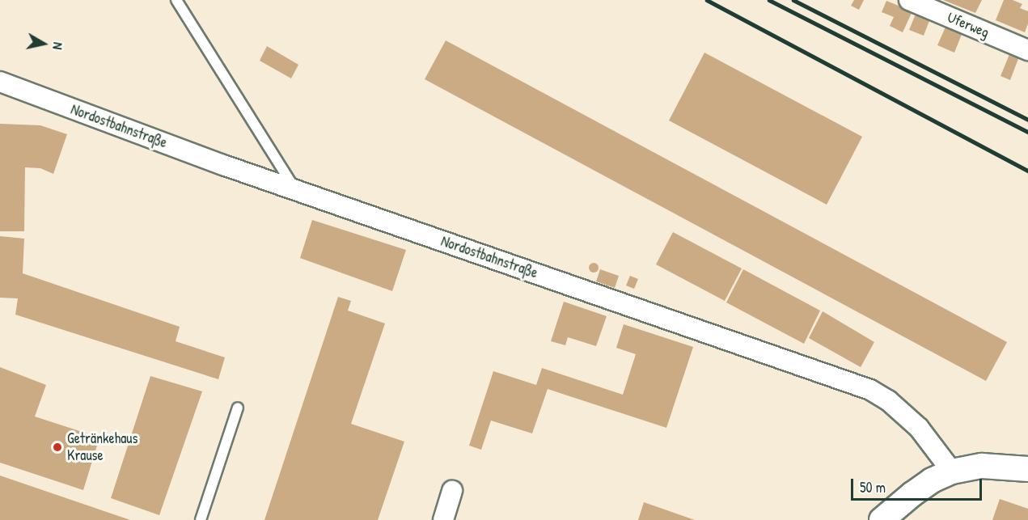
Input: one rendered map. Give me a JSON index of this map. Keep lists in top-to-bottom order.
{
  "streets": {
    "street": ["Uferweg", "Nordostbahnstraße"]
  },
  "places": ["Getränkehaus Krause"],
  "scale_bar": "50 m",
  "north": "right"
}
